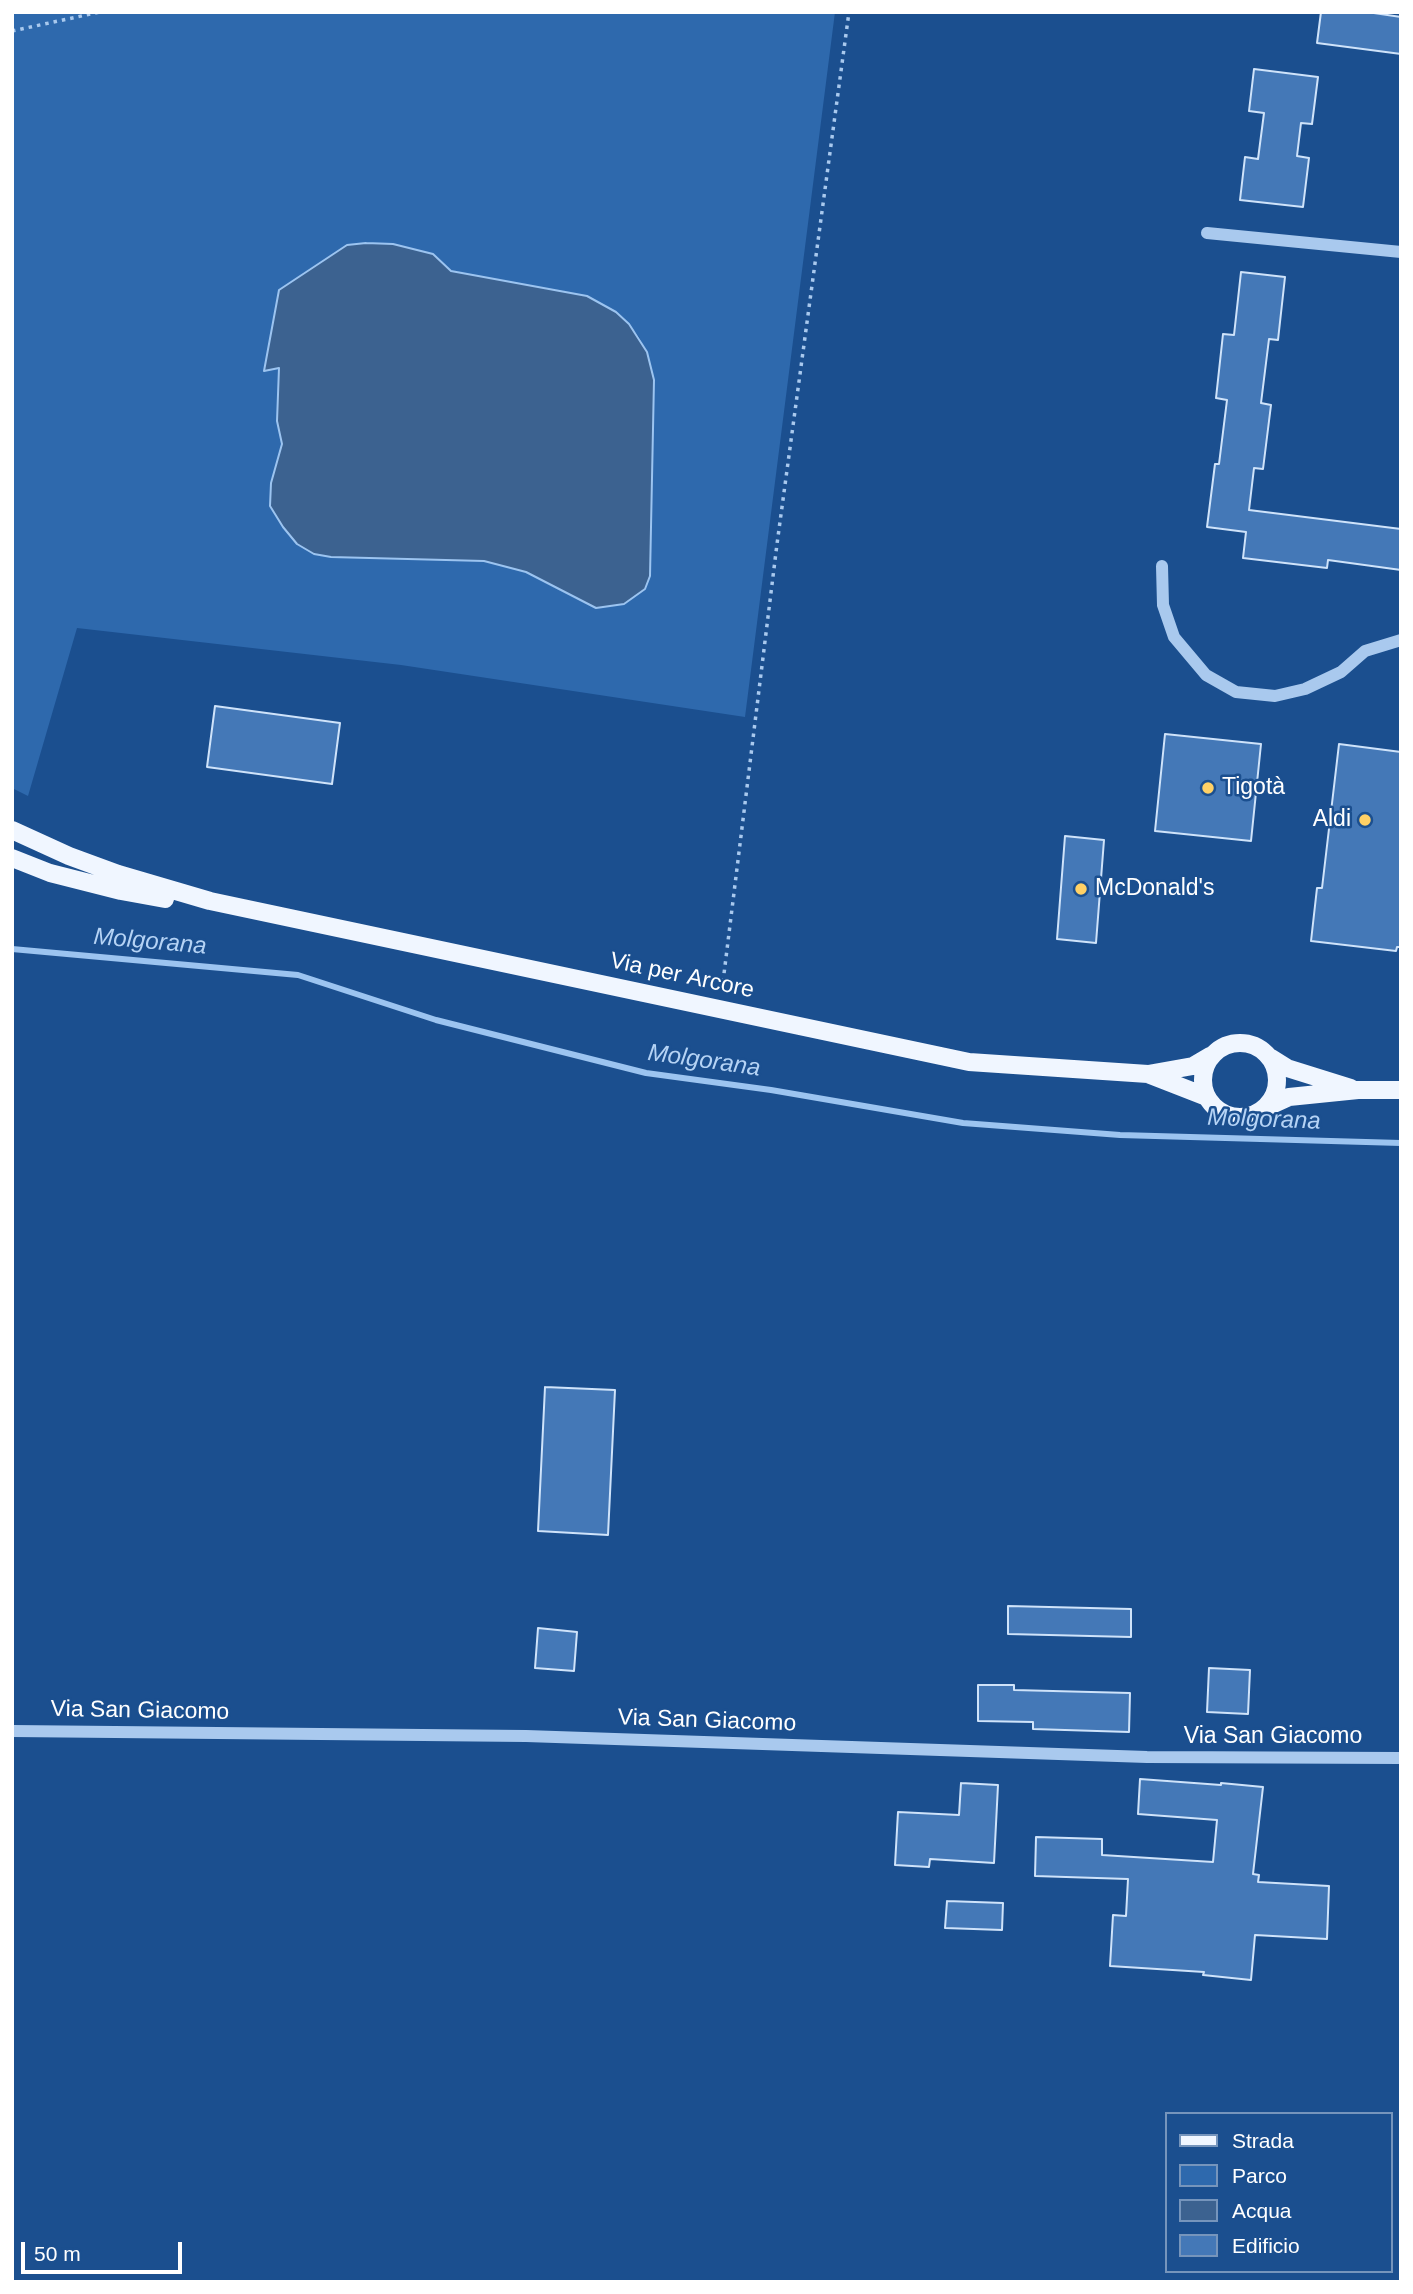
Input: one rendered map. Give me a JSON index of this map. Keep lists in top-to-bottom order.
{
  "streets": {
    "main road": ["Via per Arcore"],
    "street": ["Via San Giacomo"]
  },
  "water": ["Molgorana"],
  "places": ["Tigotà", "Aldi", "McDonald's"],
  "legend": [
    "Strada",
    "Parco",
    "Acqua",
    "Edificio"
  ],
  "scale_bar": "50 m"
}
